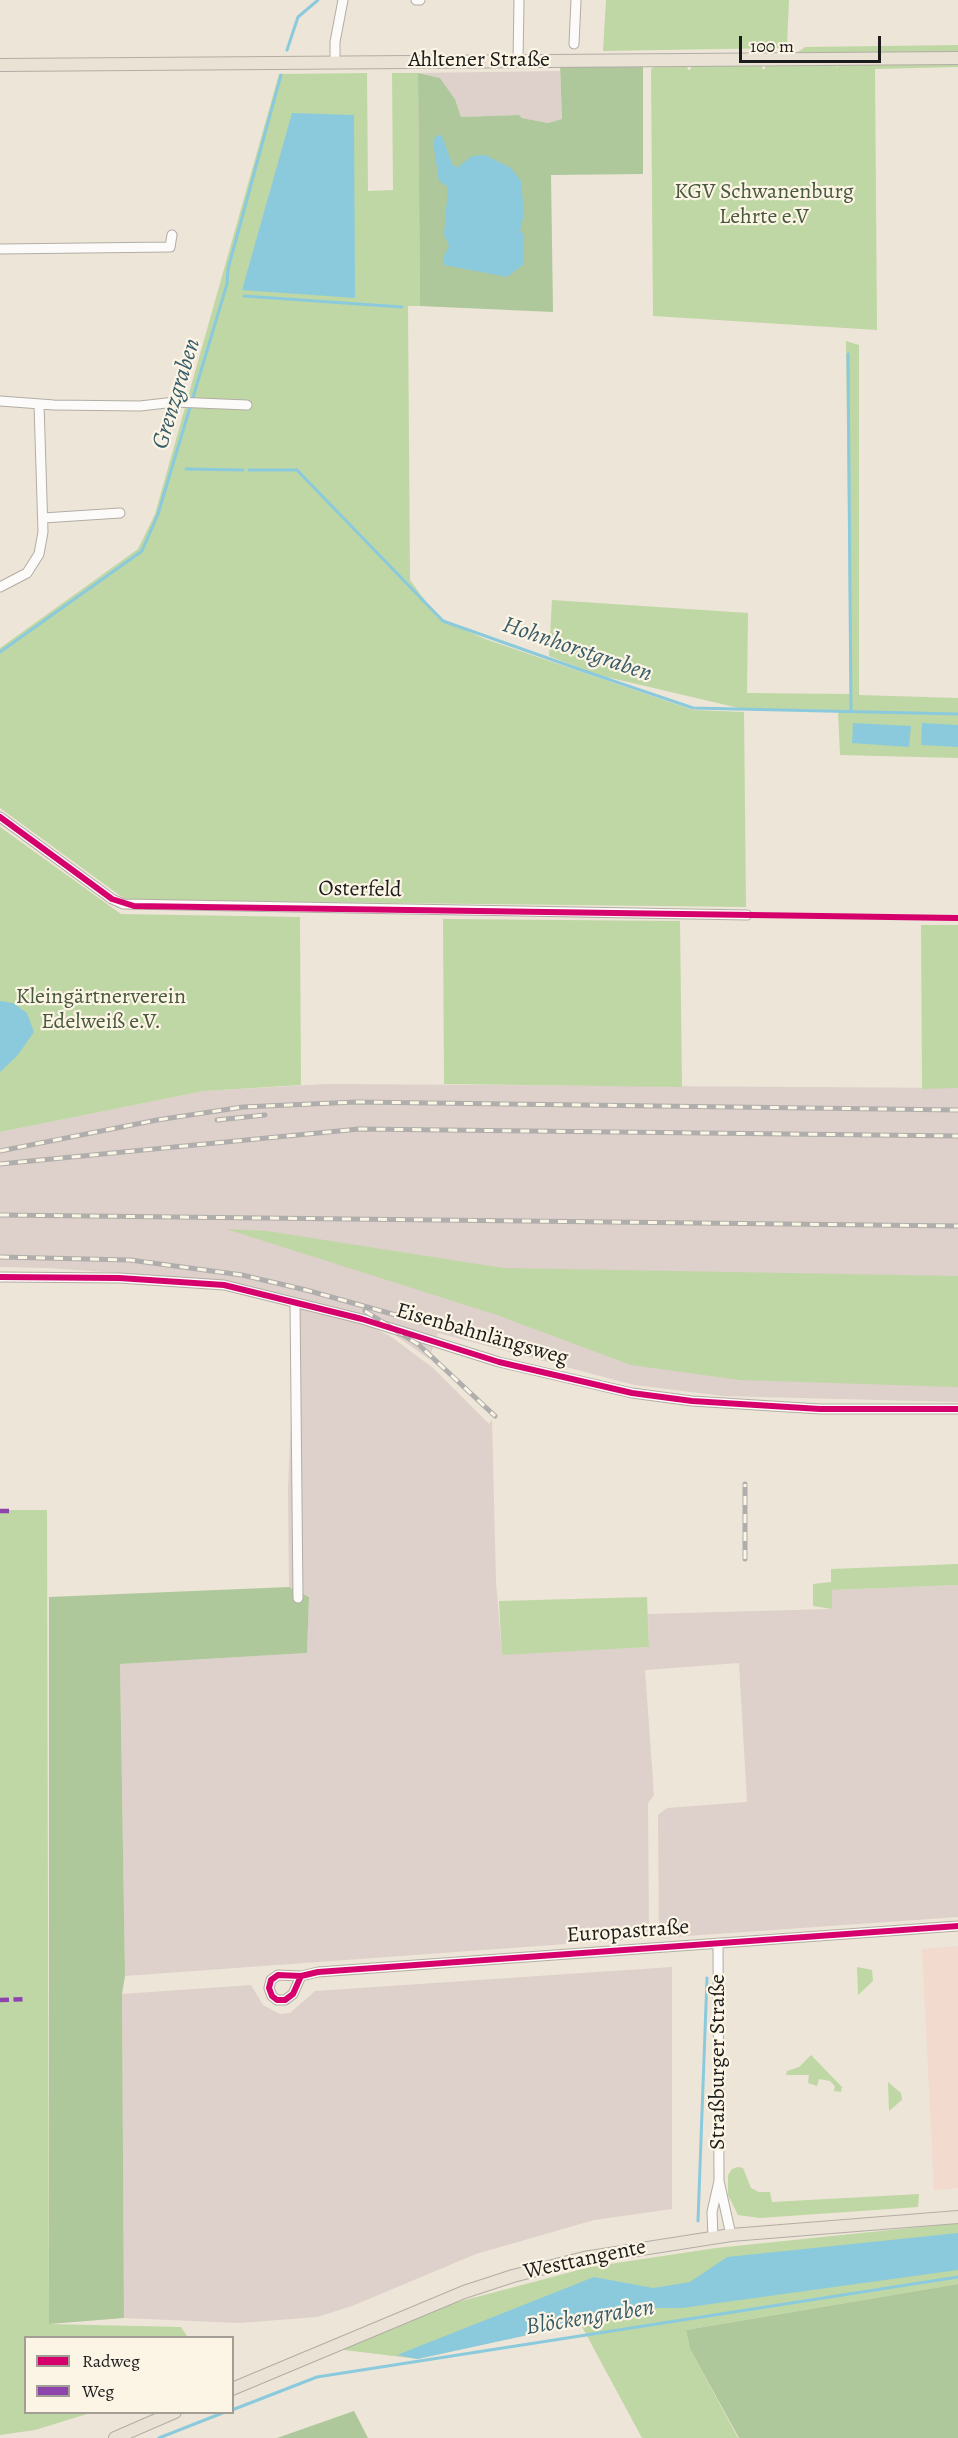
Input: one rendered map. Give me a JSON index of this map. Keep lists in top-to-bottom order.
{
  "streets": {
    "main road": ["Ahltener Straße", "Westtangente"],
    "street": [
      "Osterfeld",
      "Eisenbahnlängsweg",
      "Europastraße",
      "Straßburger Straße"
    ]
  },
  "crossings": [
    ["Europastraße", "Straßburger Straße"],
    ["Straßburger Straße", "Westtangente"]
  ],
  "water": ["Grenzgraben", "Hohnhorstgraben", "Blöckengraben"],
  "parks": ["KGV Schwanenburg Lehrte e.V", "Kleingärtnerverein Edelweiß e.V."],
  "legend": ["Radweg", "Weg"],
  "scale_bar": "100 m"
}
